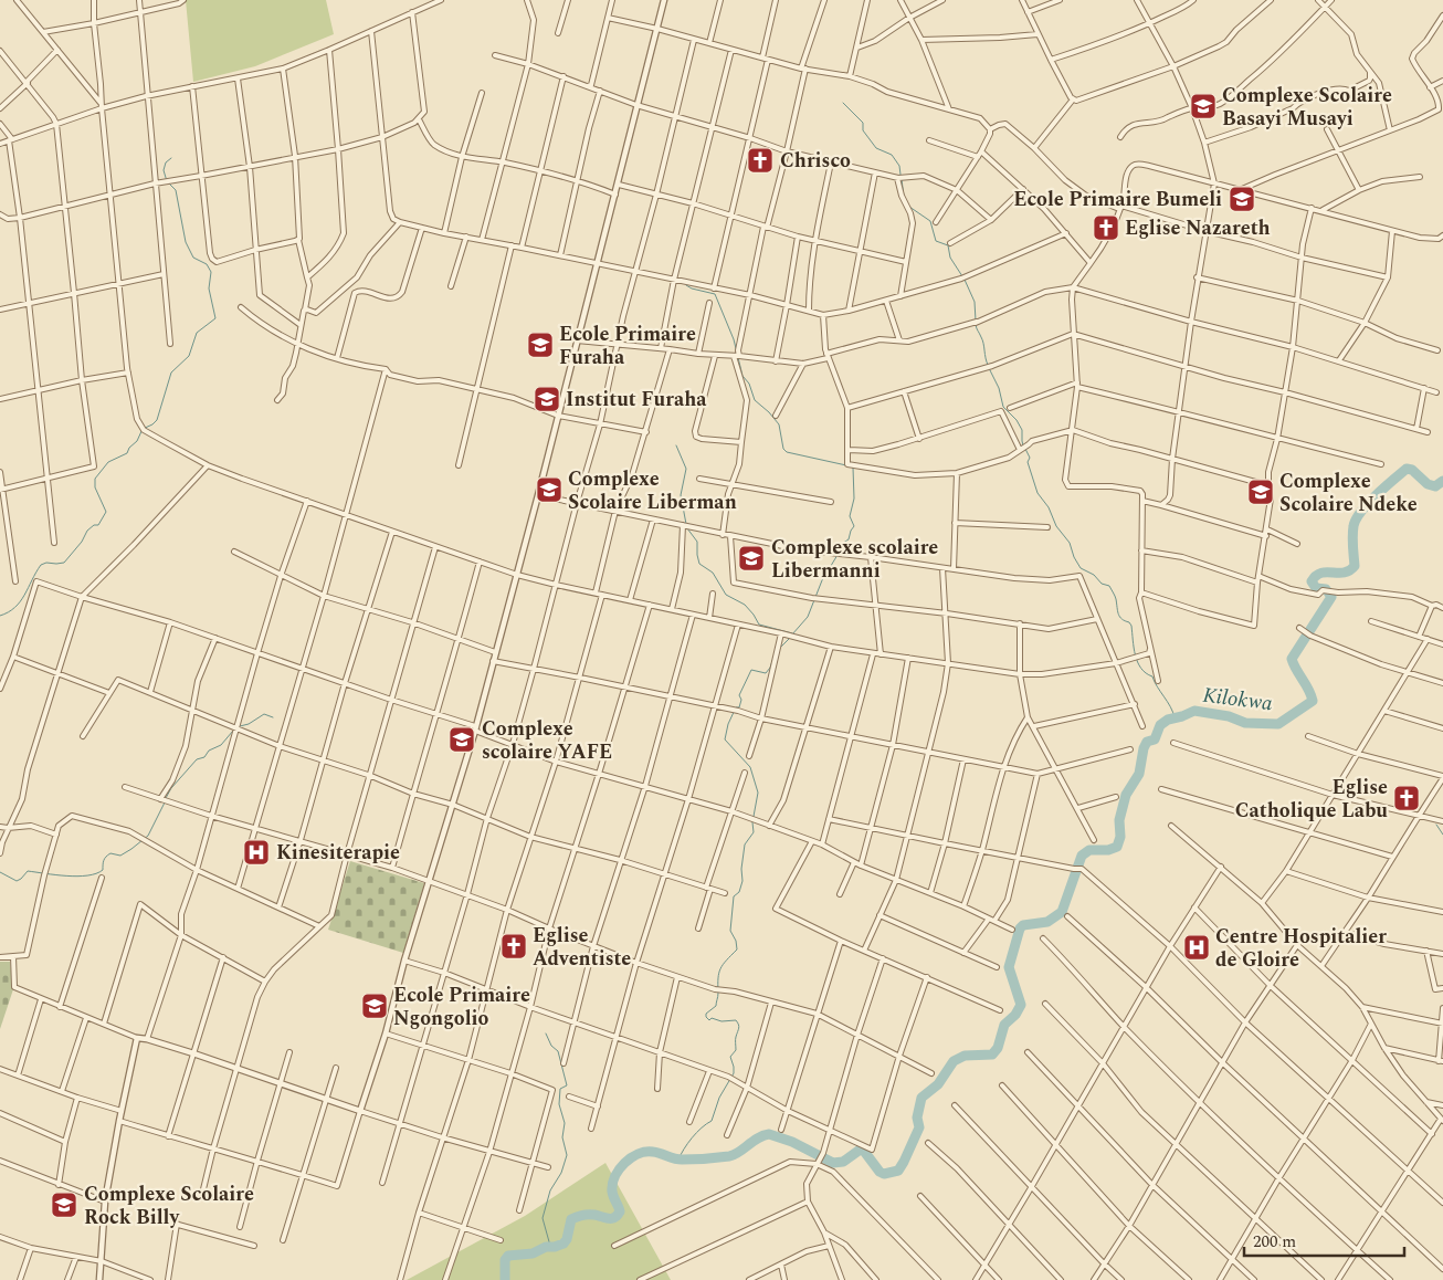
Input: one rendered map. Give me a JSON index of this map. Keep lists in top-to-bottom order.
{
  "water": ["Kilokwa"],
  "places": {
    "school or university": [
      "Complexe Scolaire Basayi Musayi",
      "Ecole Primaire Bumeli",
      "Ecole Primaire Furaha",
      "Institut Furaha",
      "Complexe Scolaire Liberman",
      "Complexe Scolaire Ndeke",
      "Complexe scolaire Libermanni",
      "Complexe scolaire YAFE",
      "Ecole Primaire Ngongolio",
      "Complexe Scolaire Rock Billy"
    ],
    "church": [
      "Chrisco",
      "Eglise Nazareth",
      "Eglise Catholique Labu",
      "Eglise Adventiste"
    ],
    "hospital": ["Kinesiterapie", "Centre Hospitalier de Gloire"]
  },
  "scale_bar": "200 m"
}
